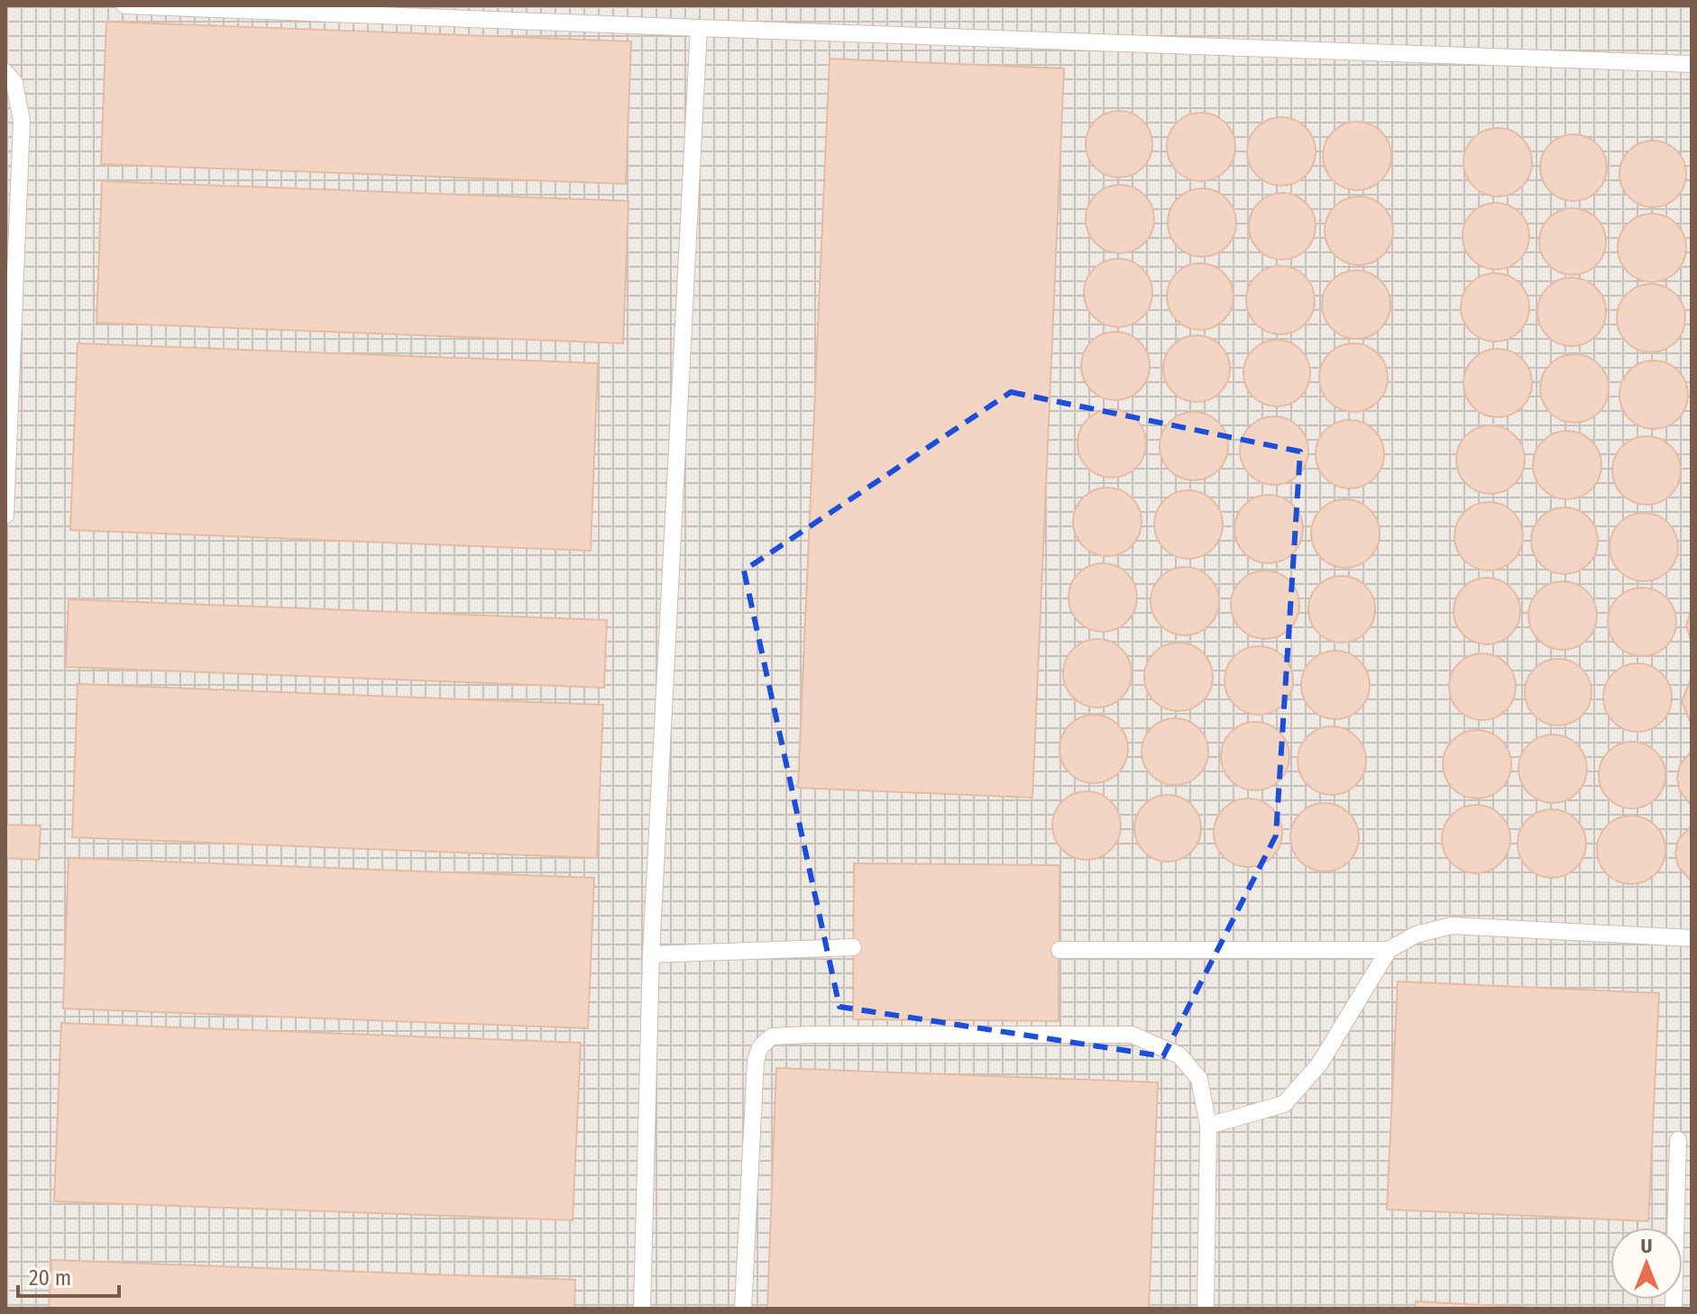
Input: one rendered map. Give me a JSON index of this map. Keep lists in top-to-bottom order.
{
  "scale_bar": "20 m",
  "north": "top"
}
